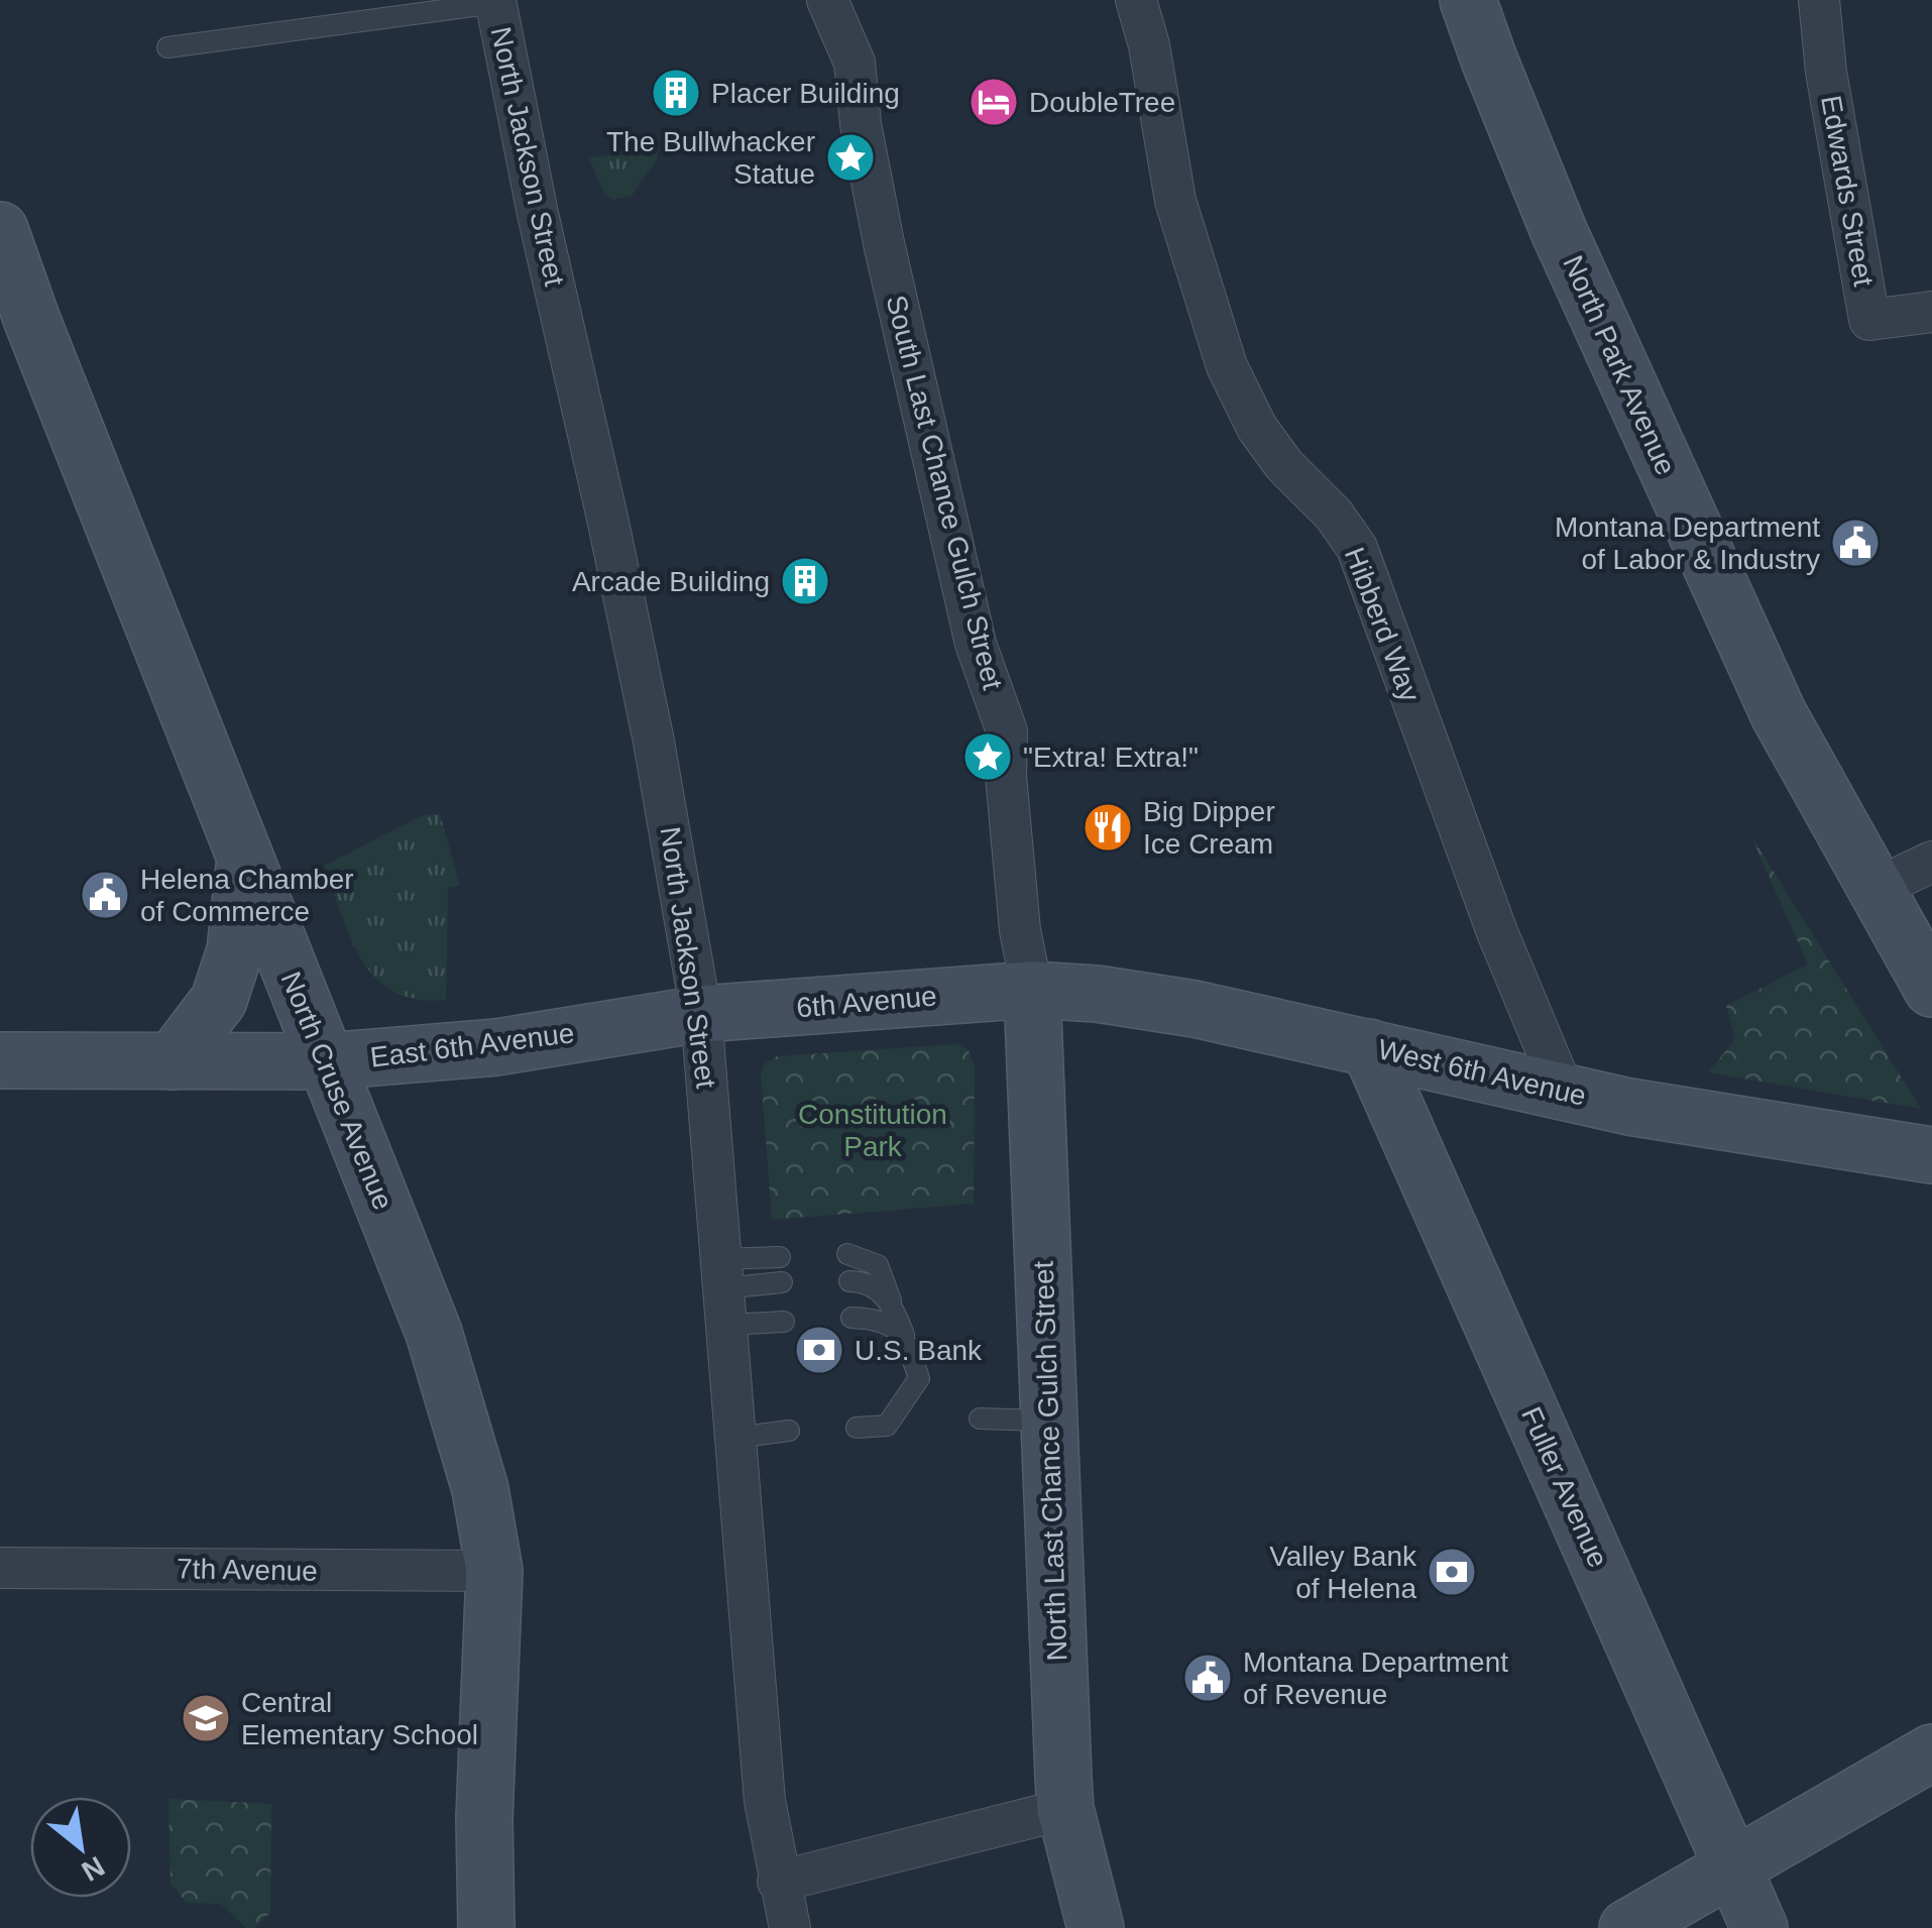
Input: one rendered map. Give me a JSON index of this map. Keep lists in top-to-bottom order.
{
  "streets": {
    "street": [
      "North Jackson Street",
      "Edwards Street",
      "North Park Avenue",
      "South Last Chance Gulch Street",
      "Hibberd Way",
      "6th Avenue",
      "East 6th Avenue",
      "West 6th Avenue",
      "North Cruse Avenue",
      "North Last Chance Gulch Street",
      "Fuller Avenue",
      "7th Avenue"
    ]
  },
  "crossings": [
    ["North Jackson Street", "6th Avenue"],
    ["North Jackson Street", "East 6th Avenue"],
    ["South Last Chance Gulch Street", "6th Avenue"],
    ["South Last Chance Gulch Street", "West 6th Avenue"],
    ["South Last Chance Gulch Street", "North Last Chance Gulch Street"],
    ["Hibberd Way", "West 6th Avenue"],
    ["6th Avenue", "East 6th Avenue"],
    ["6th Avenue", "West 6th Avenue"],
    ["6th Avenue", "North Last Chance Gulch Street"],
    ["East 6th Avenue", "North Cruse Avenue"],
    ["West 6th Avenue", "North Last Chance Gulch Street"],
    ["West 6th Avenue", "Fuller Avenue"],
    ["North Cruse Avenue", "7th Avenue"]
  ],
  "parks": ["Constitution Park"],
  "places": {
    "building": ["Placer Building", "Arcade Building"],
    "hotel": ["DoubleTree"],
    "place": ["The Bullwhacker Statue", "\"Extra! Extra!\""],
    "public building": ["Montana Department of Labor & Industry", "Helena Chamber of Commerce", "Montana Department of Revenue"],
    "restaurant": ["Big Dipper Ice Cream"],
    "bank": ["U.S. Bank", "Valley Bank of Helena"],
    "school or university": ["Central Elementary School"]
  },
  "north": "bottom right"
}
